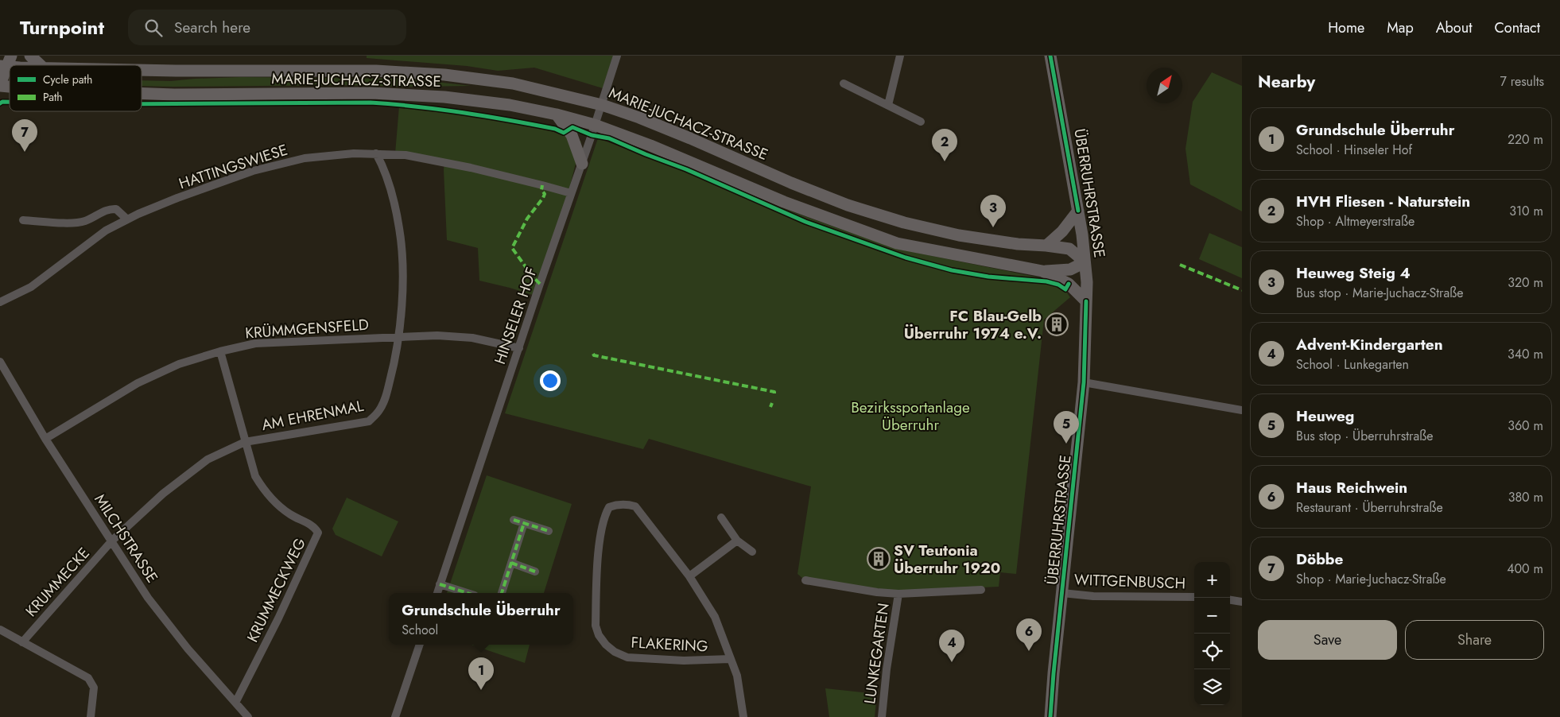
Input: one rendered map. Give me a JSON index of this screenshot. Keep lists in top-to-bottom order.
{
  "streets": {
    "main road": ["MARIE-JUCHACZ-STRASSE", "ÜBERRUHRSTRASSE"],
    "street": [
      "HATTINGSWIESE",
      "HINSELER HOF",
      "KRÜMMGENSFELD",
      "AM EHRENMAL",
      "MILCHSTRASSE",
      "WITTGENBUSCH",
      "KRUMMECKE",
      "KRUMMECKWEG",
      "FLAKERING",
      "LUNKEGARTEN"
    ]
  },
  "crossings": [
    ["MARIE-JUCHACZ-STRASSE", "ÜBERRUHRSTRASSE"],
    ["MARIE-JUCHACZ-STRASSE", "HINSELER HOF"],
    ["HATTINGSWIESE", "HINSELER HOF"],
    ["HATTINGSWIESE", "AM EHRENMAL"],
    ["ÜBERRUHRSTRASSE", "WITTGENBUSCH"],
    ["HINSELER HOF", "KRÜMMGENSFELD"],
    ["KRÜMMGENSFELD", "AM EHRENMAL"],
    ["KRÜMMGENSFELD", "MILCHSTRASSE"],
    ["KRÜMMGENSFELD", "KRUMMECKWEG"],
    ["AM EHRENMAL", "MILCHSTRASSE"],
    ["AM EHRENMAL", "KRUMMECKE"],
    ["AM EHRENMAL", "KRUMMECKWEG"],
    ["MILCHSTRASSE", "KRUMMECKE"],
    ["MILCHSTRASSE", "KRUMMECKWEG"]
  ],
  "parks": ["Bezirkssportanlage Überruhr"],
  "places": {
    "building": ["FC Blau-Gelb Überruhr 1974 e.V.", "SV Teutonia Überruhr 1920"]
  },
  "legend": ["Cycle path", "Path"],
  "north": "top right",
  "page": {
    "header": "Turnpoint",
    "search": "Search here",
    "nav": [
      "Home",
      "Map",
      "About",
      "Contact"
    ],
    "heading": ["Nearby", "7 results"],
    "list": [
      {
        "mark": "1",
        "name": "Grundschule Überruhr",
        "note": "School · Hinseler Hof",
        "value": "220 m"
      },
      {
        "mark": "2",
        "name": "HVH Fliesen - Naturstein",
        "note": "Shop · Altmeyerstraße",
        "value": "310 m"
      },
      {
        "mark": "3",
        "name": "Heuweg Steig 4",
        "note": "Bus stop · Marie-Juchacz-Straße",
        "value": "320 m"
      },
      {
        "mark": "4",
        "name": "Advent-Kindergarten",
        "note": "School · Lunkegarten",
        "value": "340 m"
      },
      {
        "mark": "5",
        "name": "Heuweg",
        "note": "Bus stop · Überruhrstraße",
        "value": "360 m"
      },
      {
        "mark": "6",
        "name": "Haus Reichwein",
        "note": "Restaurant · Überruhrstraße",
        "value": "380 m"
      },
      {
        "mark": "7",
        "name": "Döbbe",
        "note": "Shop · Marie-Juchacz-Straße",
        "value": "400 m"
      }
    ],
    "pins": [
      "7",
      "2",
      "3",
      "5",
      "6",
      "4",
      "1"
    ],
    "map_buttons": ["+", "−"],
    "popup": ["Grundschule Überruhr", "School"],
    "buttons": ["Save", "Share"]
  }
}
